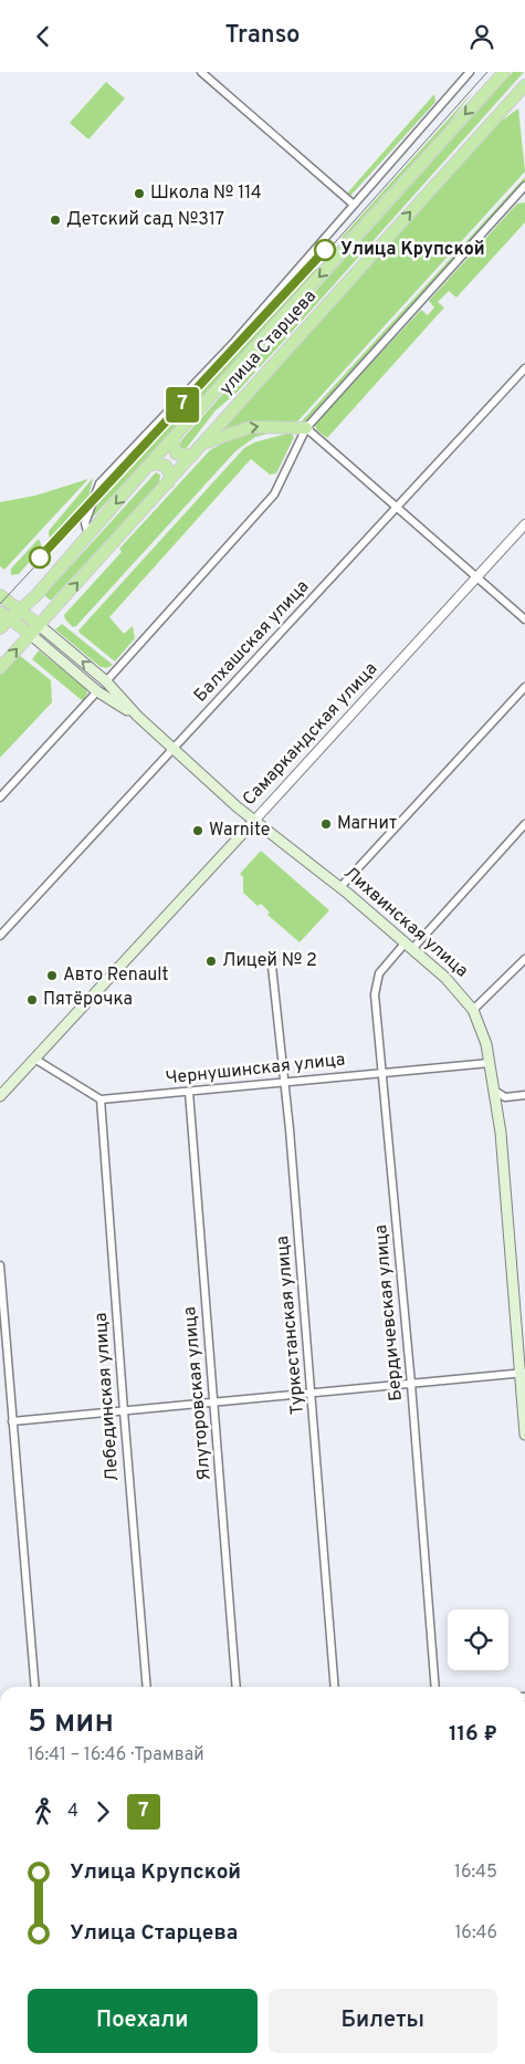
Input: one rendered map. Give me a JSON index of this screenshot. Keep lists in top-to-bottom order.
{
  "streets": {
    "main road": ["улица Старцева", "Самаркандская улица", "Лихвинская улица"],
    "street": [
      "Балхашская улица",
      "Чернушинская улица",
      "Бердичевская улица",
      "Туркестанская улица",
      "Ялуторовская улица",
      "Лебединская улица"
    ]
  },
  "crossings": [
    ["Балхашская улица", "Лихвинская улица"],
    ["Самаркандская улица", "Лихвинская улица"],
    ["Лихвинская улица", "Чернушинская улица"],
    ["Лихвинская улица", "Бердичевская улица"],
    ["Чернушинская улица", "Бердичевская улица"],
    ["Чернушинская улица", "Туркестанская улица"],
    ["Чернушинская улица", "Ялуторовская улица"],
    ["Чернушинская улица", "Лебединская улица"]
  ],
  "places": [
    "Школа № 114",
    "Детский сад №317",
    "Улица Крупской",
    "Магнит",
    "Warnite",
    "Лицей № 2",
    "Авто Renault",
    "Пятёрочка"
  ],
  "lines": ["tram line 7"],
  "page": {
    "header": "Transo",
    "on_map": "7",
    "heading": ["5 мин", "16:41 – 16:46 · Трамвай", "116 ₽"],
    "legs": ["4", "7"],
    "list": [
      {
        "name": "Улица Крупской",
        "value": "16:45"
      },
      {
        "name": "Улица Старцева",
        "value": "16:46"
      }
    ],
    "buttons": ["Поехали", "Билеты"]
  }
}
